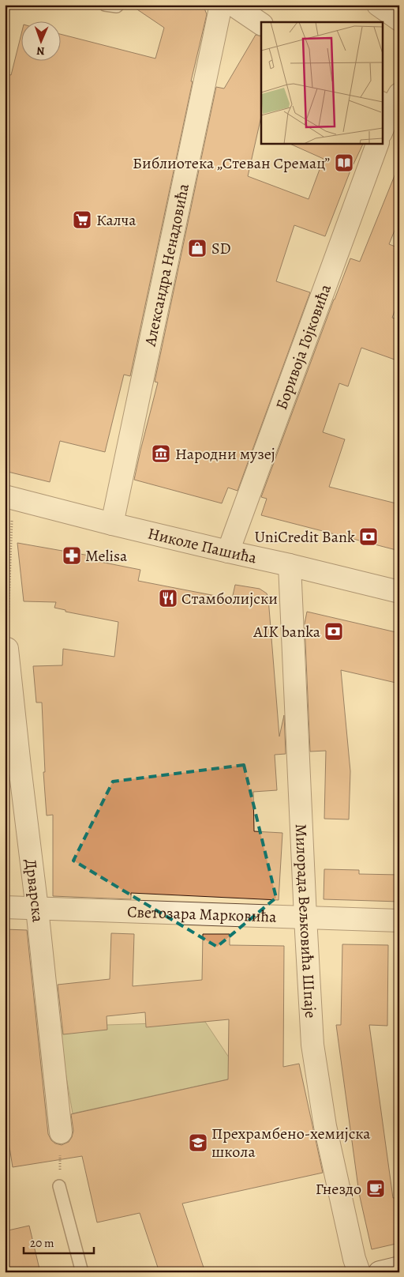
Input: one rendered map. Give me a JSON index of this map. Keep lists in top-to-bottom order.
{
  "streets": {
    "street": [
      "Александра Ненадовића",
      "Боривоја Гојковића",
      "Николе Пашића",
      "Дрварска",
      "Светозара Марковића",
      "Милорада Вељковића Шпаје"
    ]
  },
  "crossings": [
    ["Александра Ненадовића", "Николе Пашића"],
    ["Боривоја Гојковића", "Николе Пашића"],
    ["Николе Пашића", "Милорада Вељковића Шпаје"],
    ["Дрварска", "Светозара Марковића"],
    ["Светозара Марковића", "Милорада Вељковића Шпаје"]
  ],
  "places": {
    "library": ["Библиотека „Стеван Сремац”"],
    "supermarket": ["Калча"],
    "shop": ["SD"],
    "museum": ["Народни музеј"],
    "bank": ["UniCredit Bank", "AIK banka"],
    "pharmacy": ["Melisa"],
    "restaurant": ["Стамболијски"],
    "school or university": ["Прехрамбено-хемијска школа"],
    "cafe": ["Гнездо"]
  },
  "scale_bar": "20 m",
  "north": "bottom"
}
